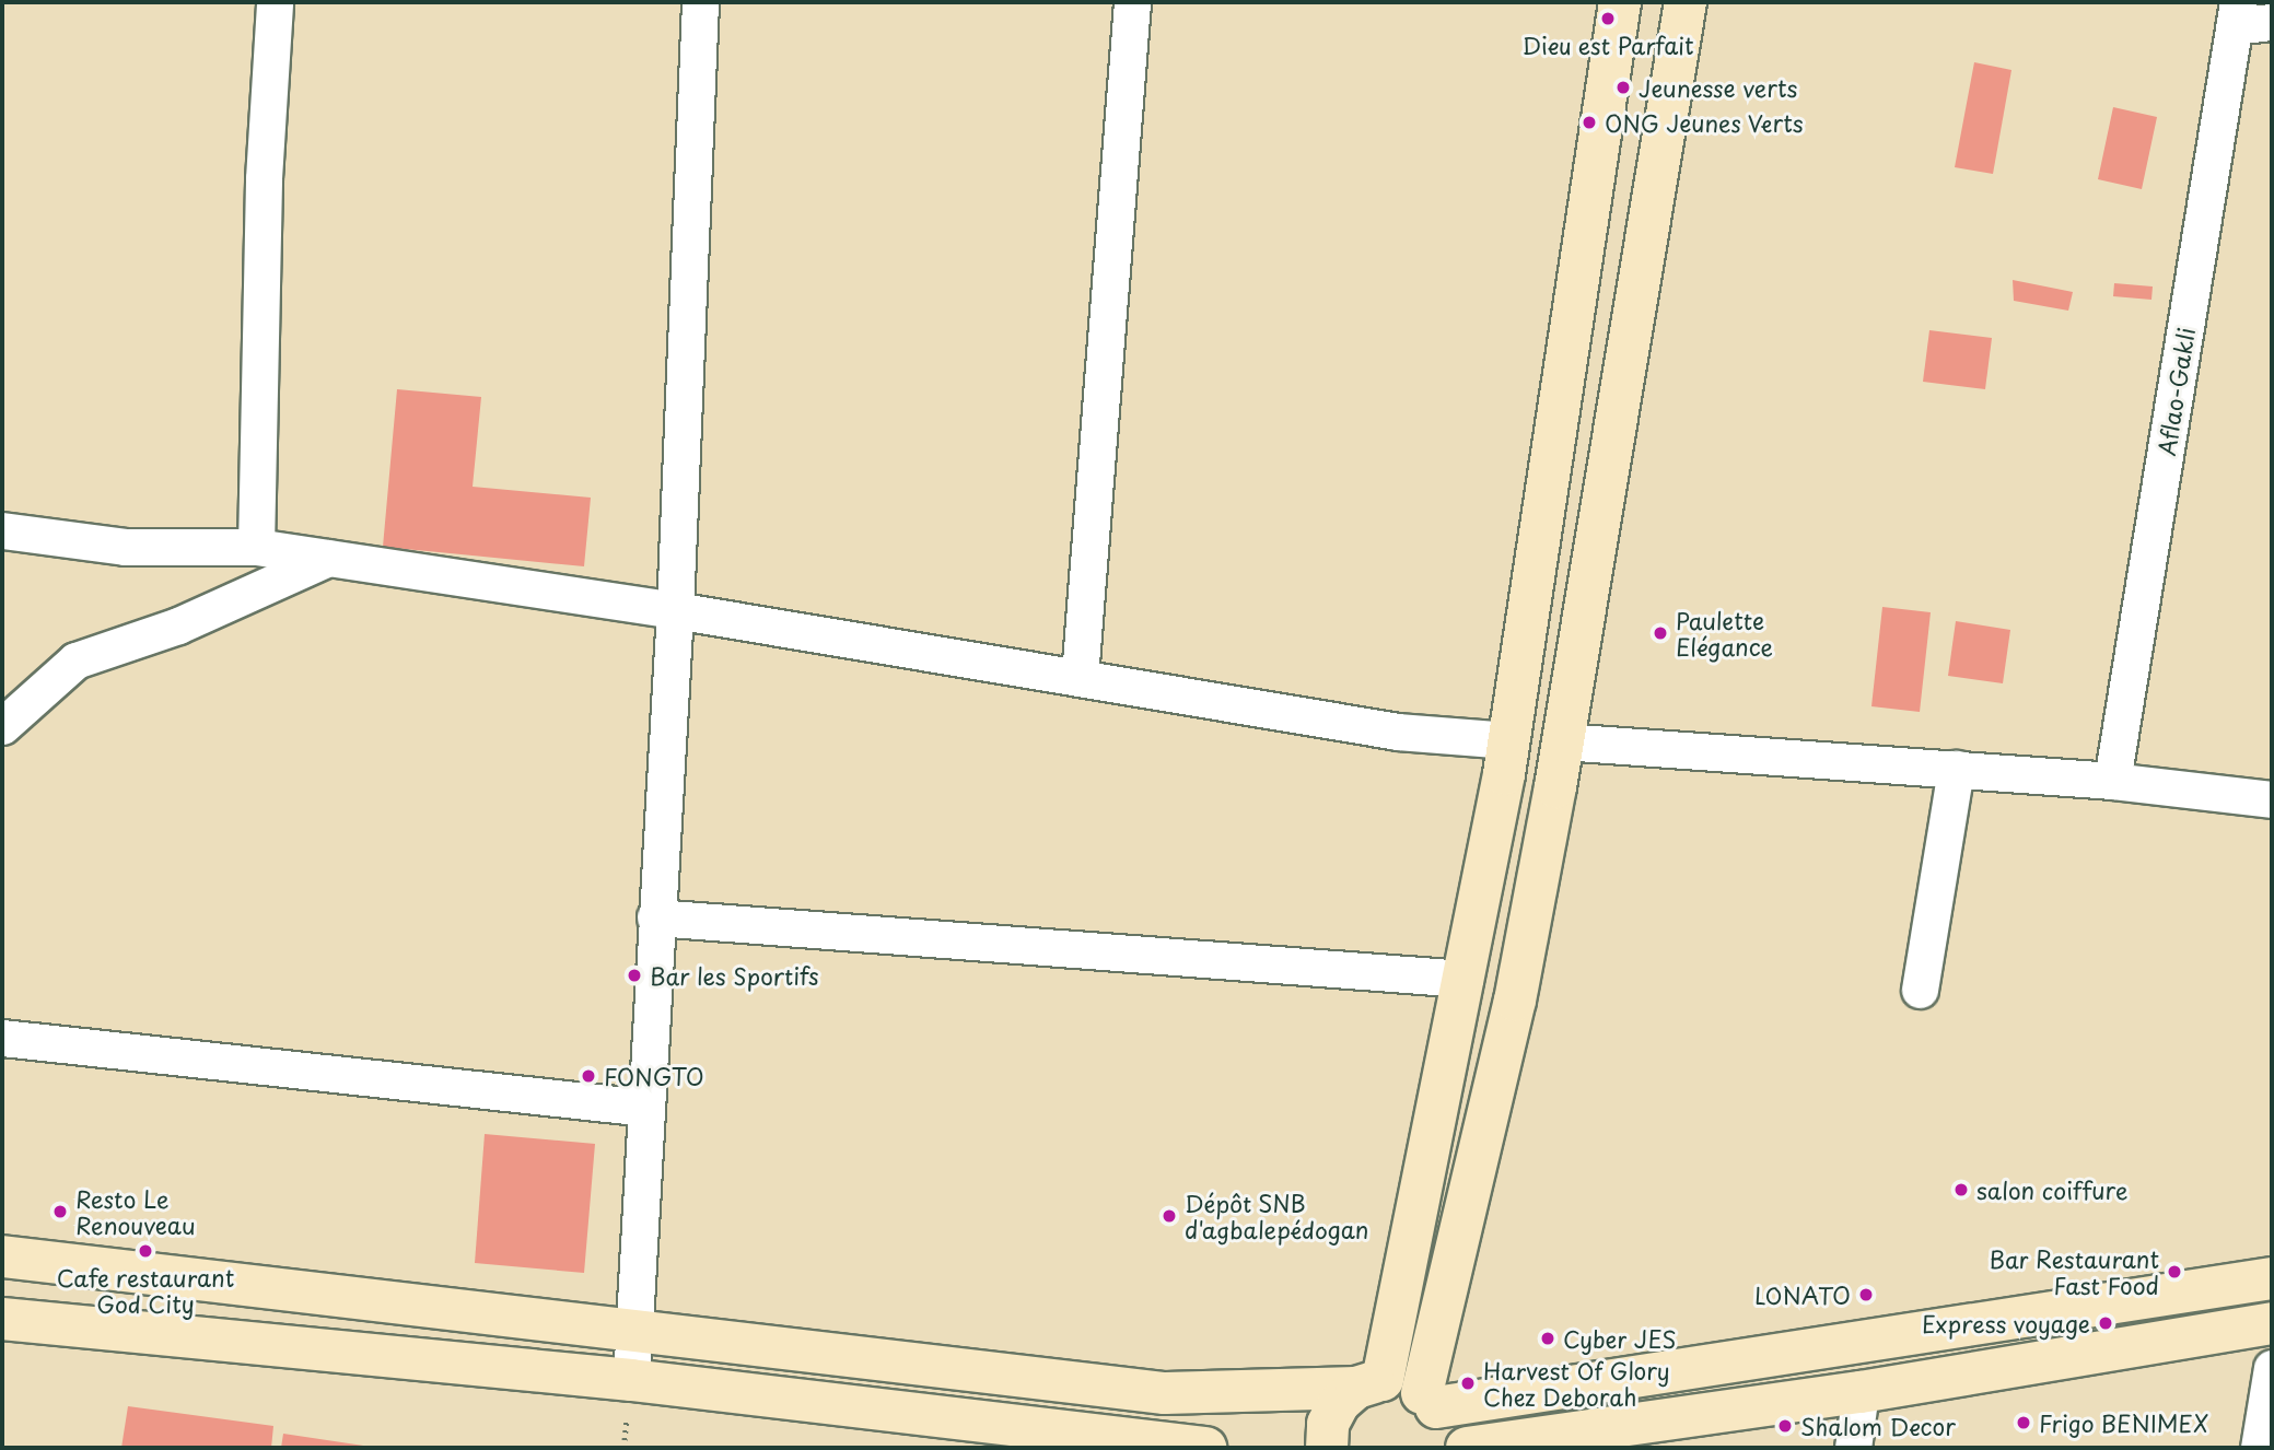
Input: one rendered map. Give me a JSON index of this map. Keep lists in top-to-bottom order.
{
  "streets": {
    "street": ["Aflao-Gakli"]
  },
  "places": [
    "Dieu est Parfait",
    "Jeunesse verts",
    "ONG Jeunes Verts",
    "Paulette Elégance",
    "Bar les Sportifs",
    "FONGTO",
    "salon coiffure",
    "Resto Le Renouveau",
    "Dépôt SNB d'agbalepédogan",
    "Cafe restaurant God City",
    "Bar Restaurant Fast Food",
    "LONATO",
    "Express voyage",
    "Cyber JES",
    "Harvest Of Glory Chez Deborah",
    "Frigo BENIMEX",
    "Shalom Decor"
  ]
}
